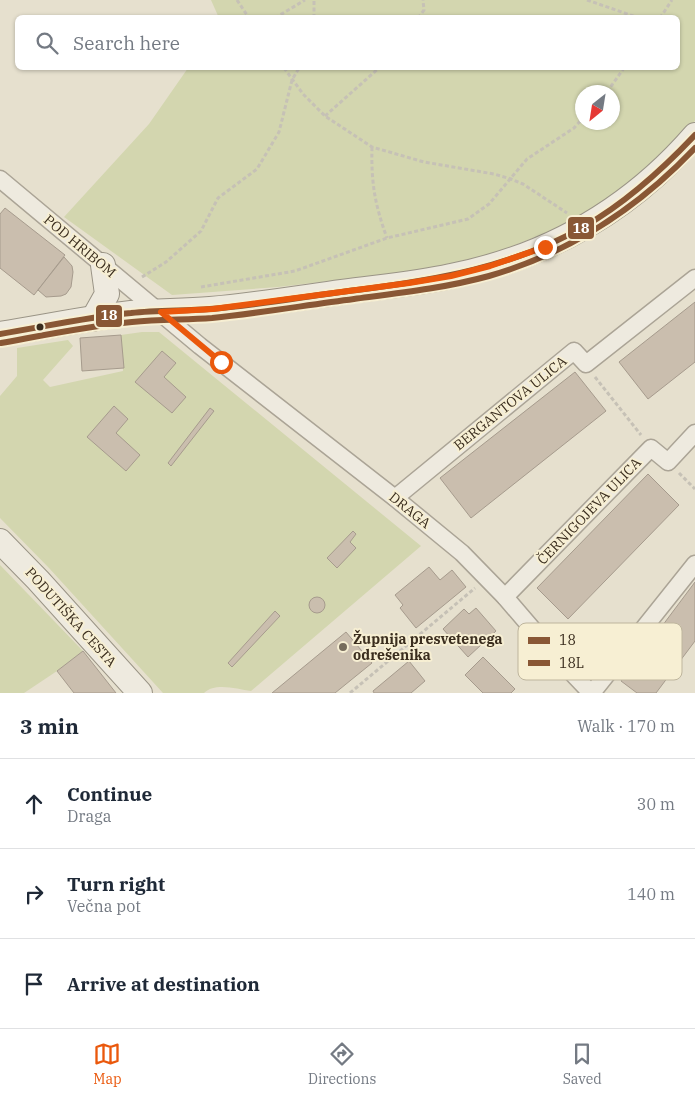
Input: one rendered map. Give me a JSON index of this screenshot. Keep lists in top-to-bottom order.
{
  "streets": {
    "main road": ["PODUTIŠKA CESTA"],
    "street": [
      "POD HRIBOM",
      "BERGANTOVA ULICA",
      "DRAGA",
      "ČERNIGOJEVA ULICA"
    ]
  },
  "crossings": [
    ["POD HRIBOM", "DRAGA"],
    ["BERGANTOVA ULICA", "DRAGA"],
    ["DRAGA", "ČERNIGOJEVA ULICA"]
  ],
  "places": ["Župnija presvetenega odrešenika"],
  "lines": ["transit line 18", "transit line 18L"],
  "legend": ["18", "18L"],
  "north": "bottom left",
  "page": {
    "search": "Search here",
    "heading": ["3 min", "Walk · 170 m"],
    "list": [
      ["Continue", "Draga", "30 m"],
      ["Turn right", "Večna pot", "140 m"],
      "Arrive at destination"
    ],
    "nav": ["Map", "Directions", "Saved"]
  }
}
